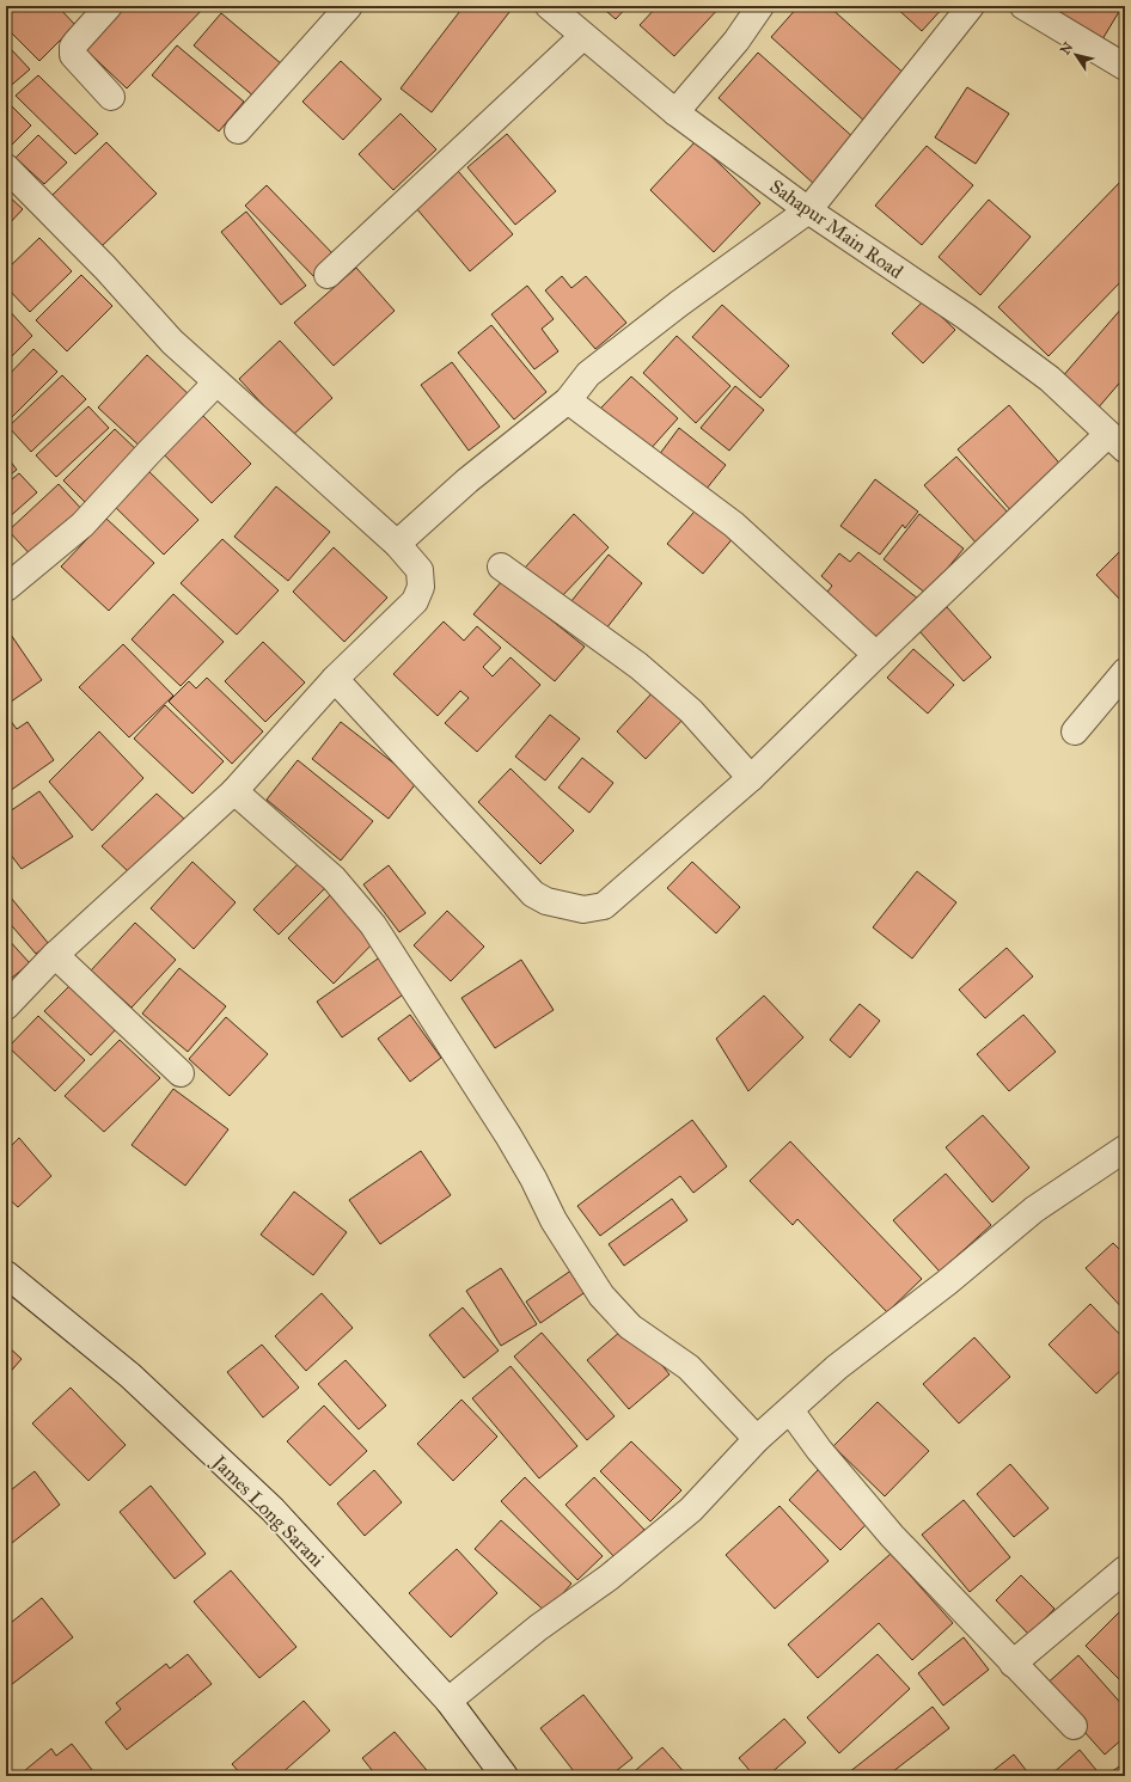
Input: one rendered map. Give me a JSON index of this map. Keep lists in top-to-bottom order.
{
  "streets": {
    "street": ["Sahapur Main Road", "James Long Sarani"]
  },
  "north": "top left"
}
